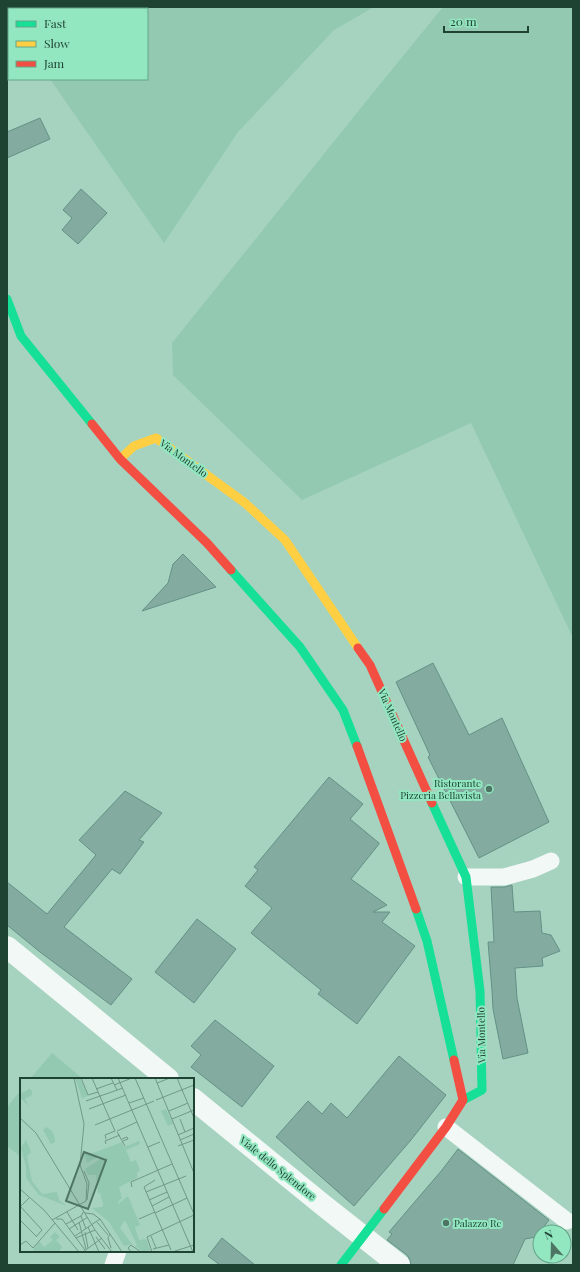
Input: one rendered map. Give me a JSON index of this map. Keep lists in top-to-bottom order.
{
  "streets": {
    "main road": ["Via Montello"],
    "street": ["Viale dello Splendore"]
  },
  "places": ["Ristorante Pizzeria Bellavista", "Palazzo Re"],
  "legend": ["Fast", "Slow", "Jam"],
  "scale_bar": "20 m",
  "north": "top"
}
